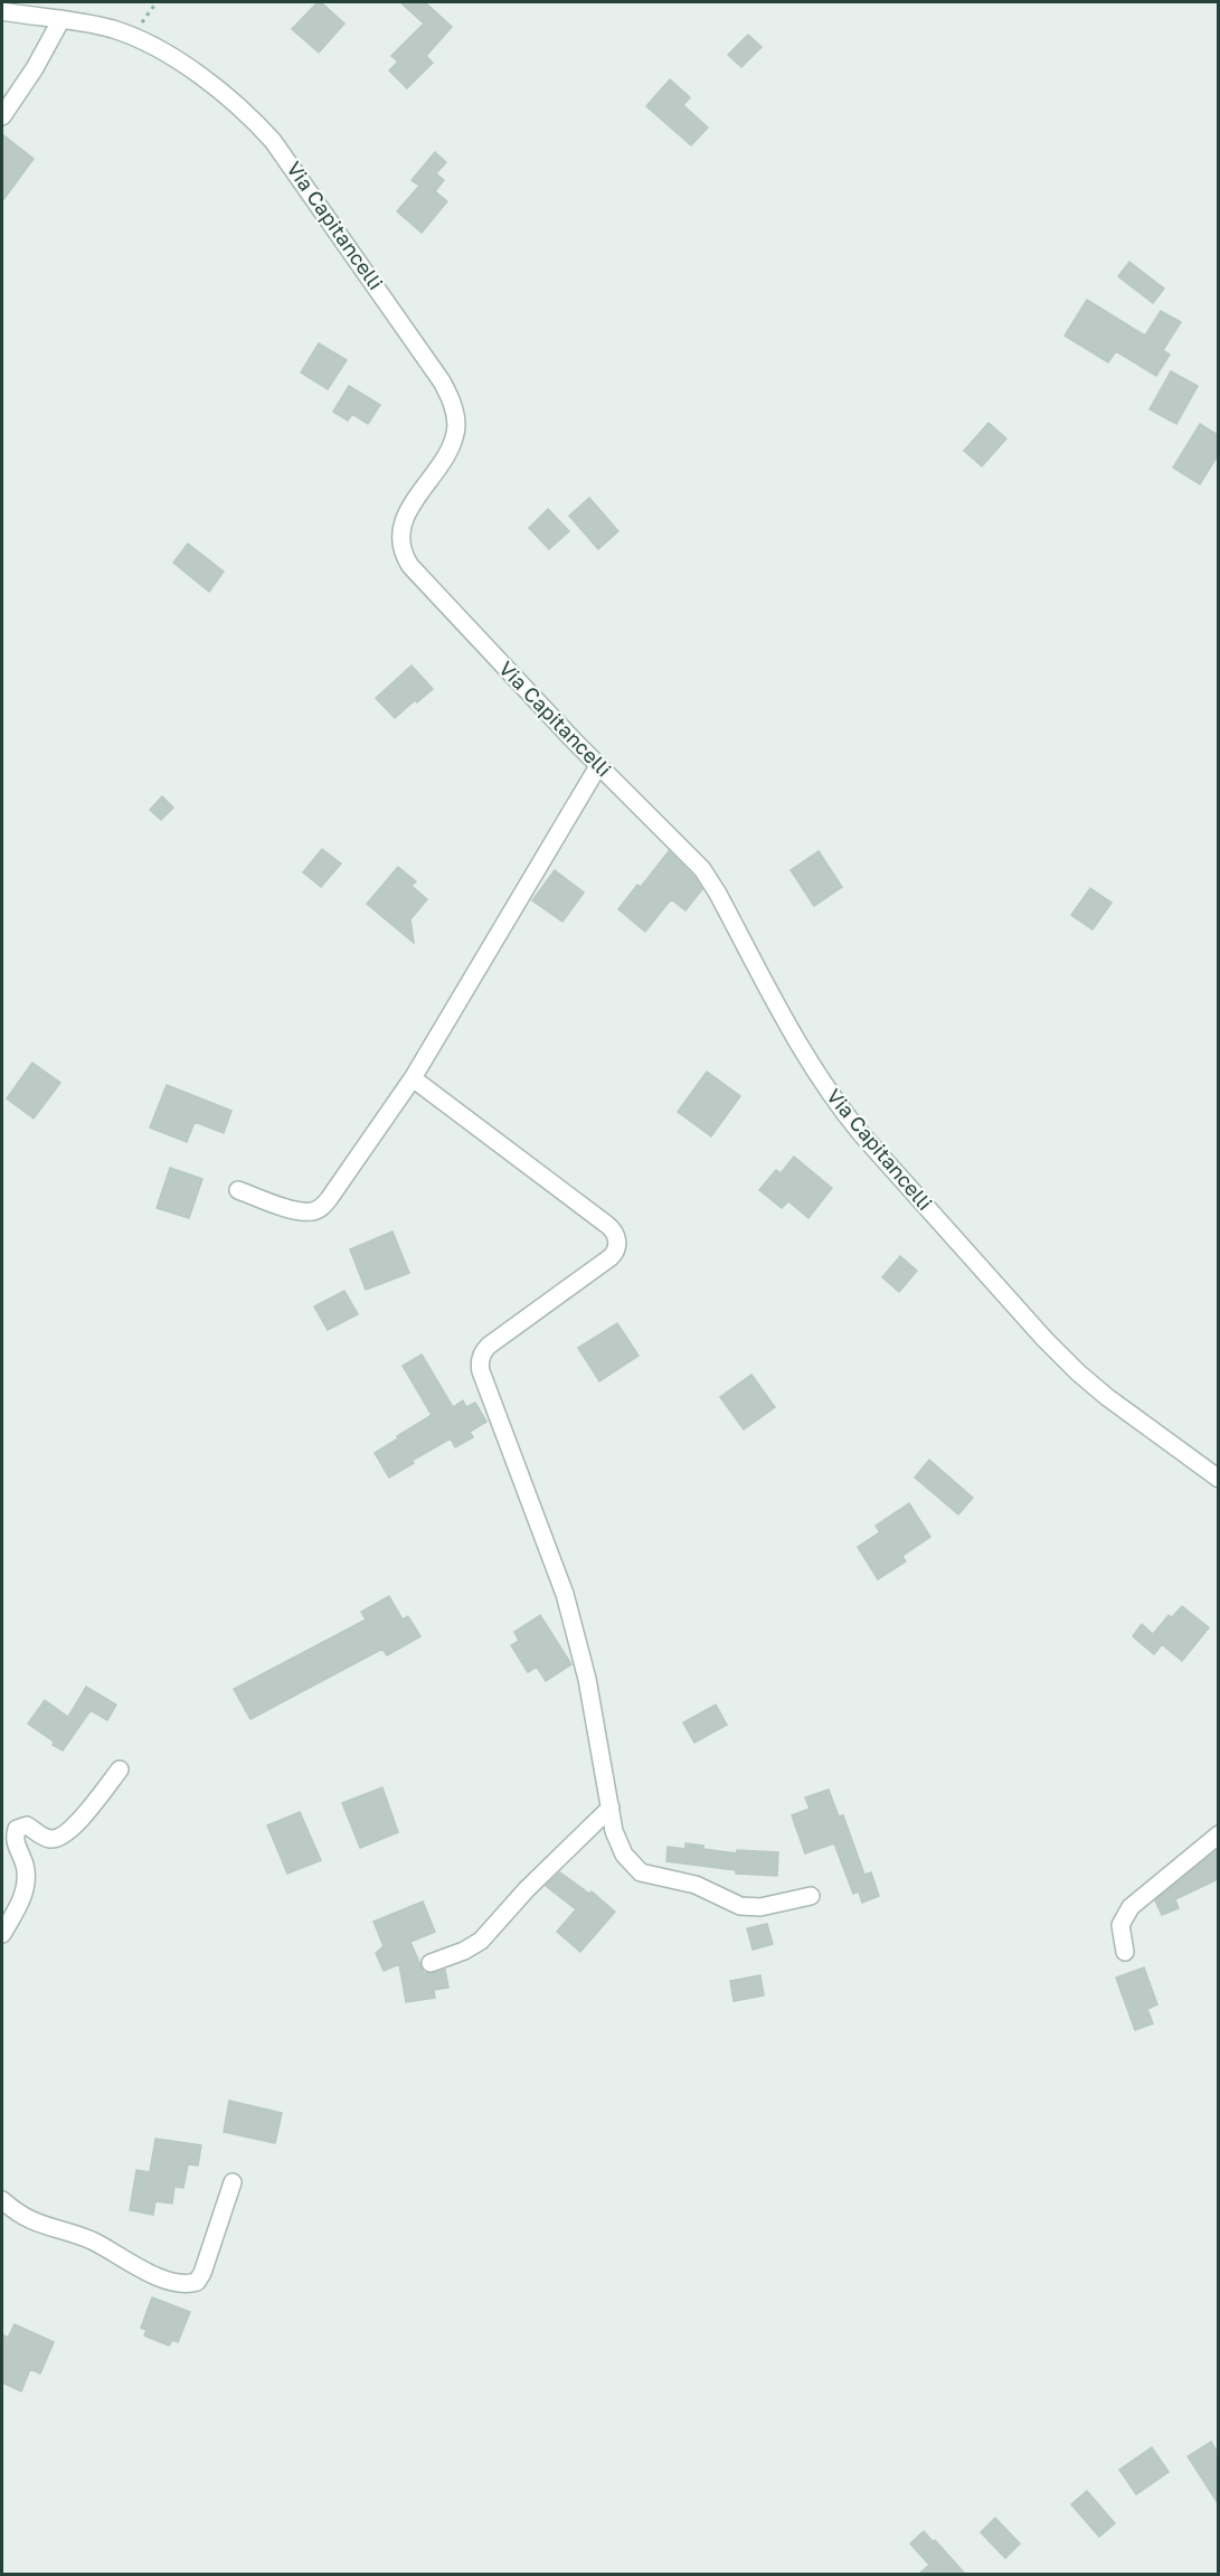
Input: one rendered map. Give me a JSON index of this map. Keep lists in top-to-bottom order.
{
  "streets": {
    "street": ["Via Capitancelli"]
  }
}
